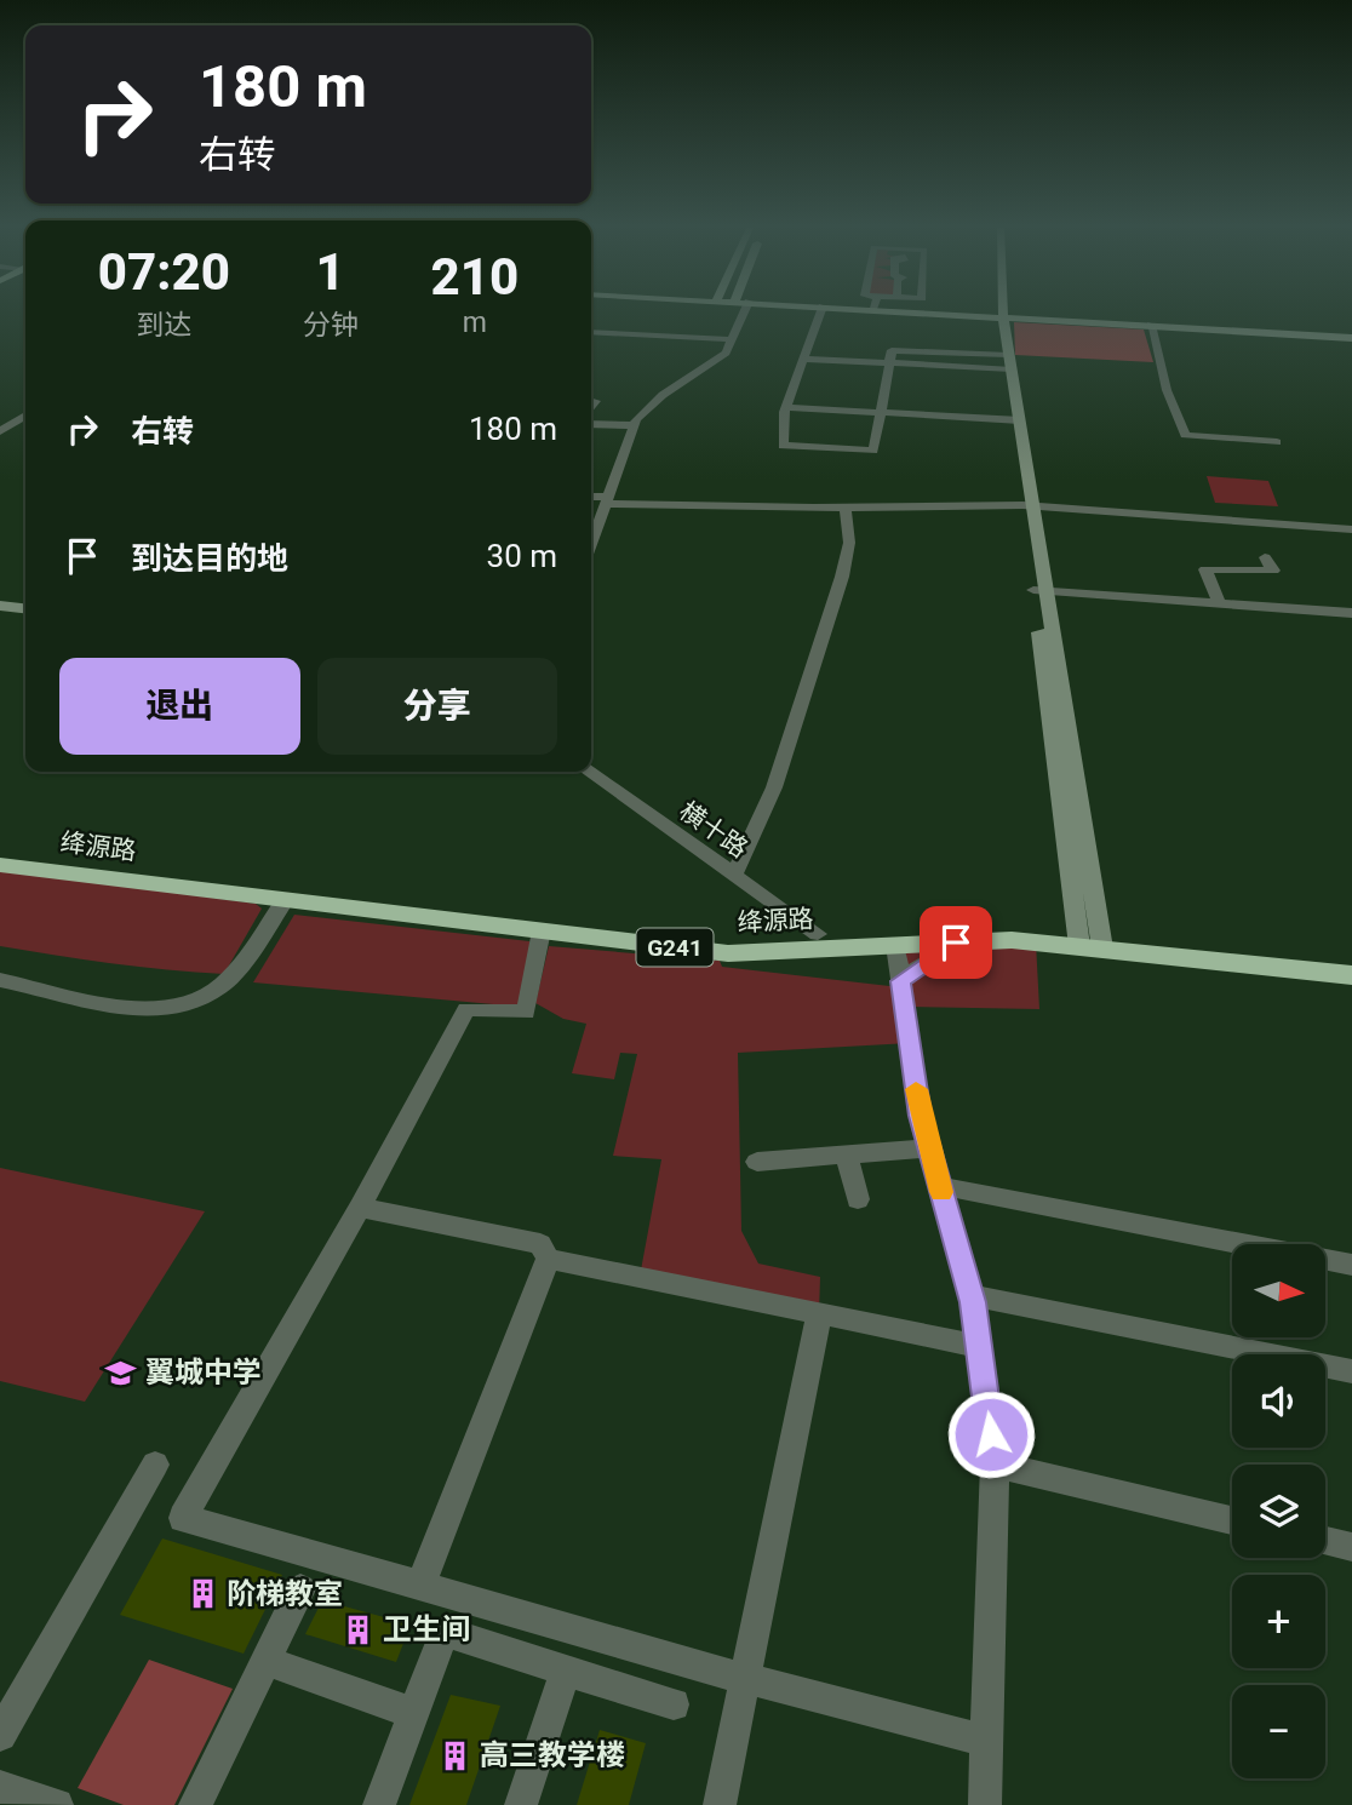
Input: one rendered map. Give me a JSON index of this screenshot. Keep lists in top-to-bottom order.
{
  "streets": {
    "highway": ["绛源路", "G241"],
    "street": ["横十路"]
  },
  "crossings": [
    ["横十路", "绛源路"]
  ],
  "places": {
    "school or university": ["翼城中学"],
    "building": ["阶梯教室", "卫生间", "高三教学楼"]
  },
  "north": "right",
  "page": {
    "turn": ["180 m", "右转"],
    "eta": [
      "07:20",
      "到达",
      "1",
      "分钟",
      "210",
      "m"
    ],
    "list": [
      {
        "name": "右转",
        "value": "180 m"
      },
      {
        "name": "到达目的地",
        "value": "30 m"
      }
    ],
    "buttons": ["退出", "分享"],
    "map_buttons": ["+", "−"]
  }
}
